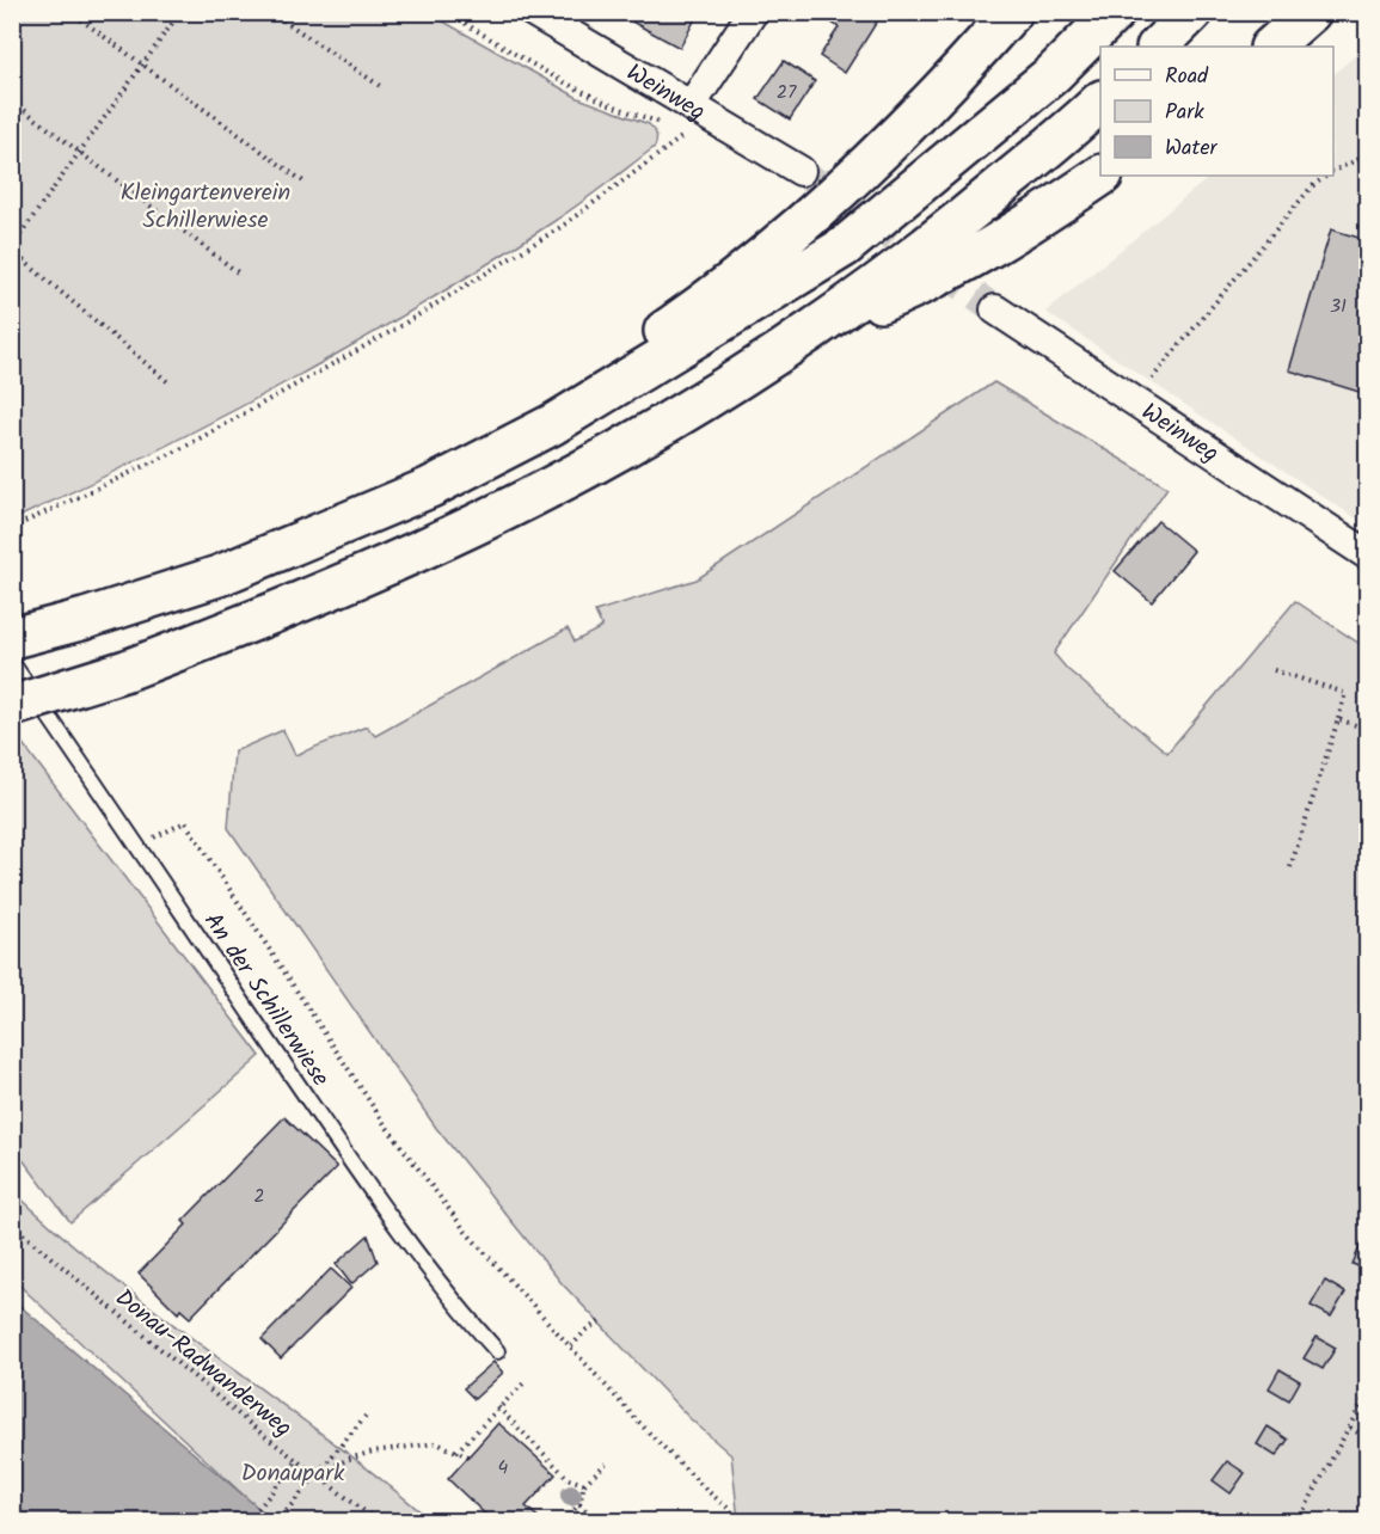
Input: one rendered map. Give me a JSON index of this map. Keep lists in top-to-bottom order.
{
  "streets": {
    "street": ["Weinweg"],
    "lane": ["An der Schillerwiese"],
    "path": ["Donau-Radwanderweg"]
  },
  "parks": ["Kleingartenverein Schillerwiese", "Donaupark"],
  "house_numbers": [
    "27",
    "31",
    "2",
    "4"
  ],
  "legend": ["Road", "Park", "Water"]
}
